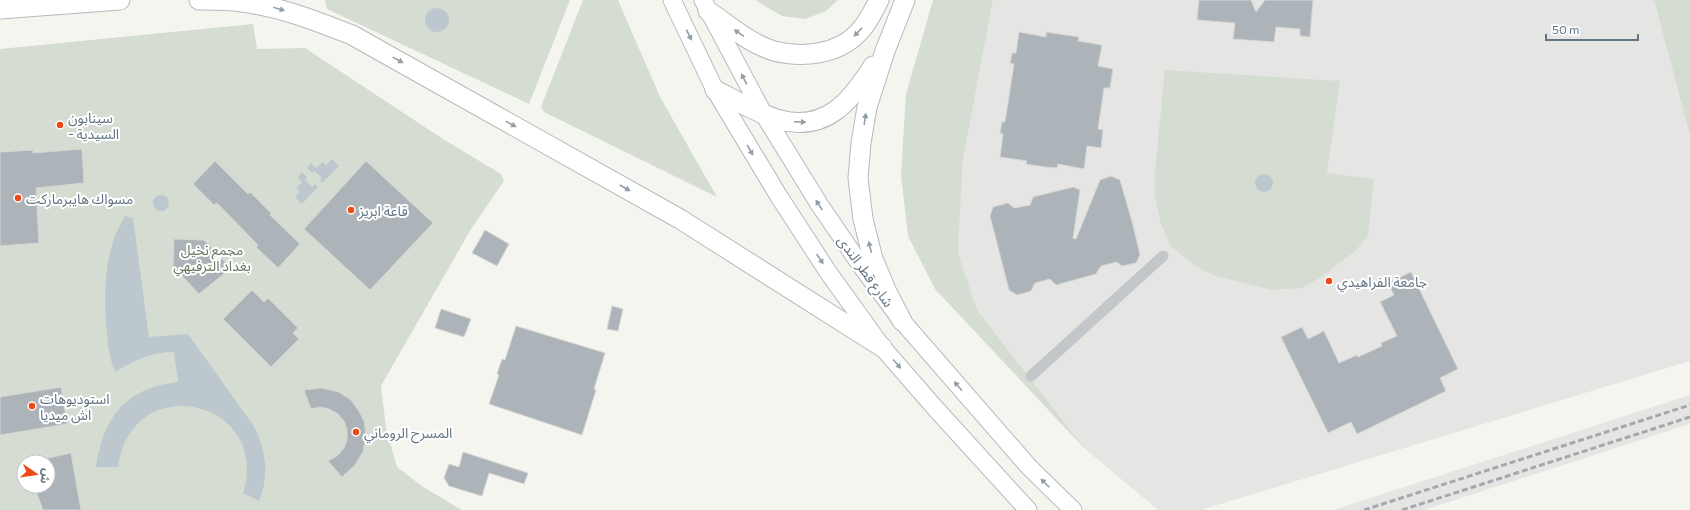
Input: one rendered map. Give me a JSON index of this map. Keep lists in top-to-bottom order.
{
  "streets": {
    "main road": ["شارع قطر الندى"]
  },
  "parks": ["مجمع نخيل بغداد الترفيهي"],
  "places": [
    "سينابون - السيدية",
    "مسواك هايبرماركت",
    "قاعة ابريز",
    "جامعة الفراهيدي",
    "استوديوهات اش ميديا",
    "المسرح الروماني"
  ],
  "scale_bar": "50 m",
  "north": "right"
}
